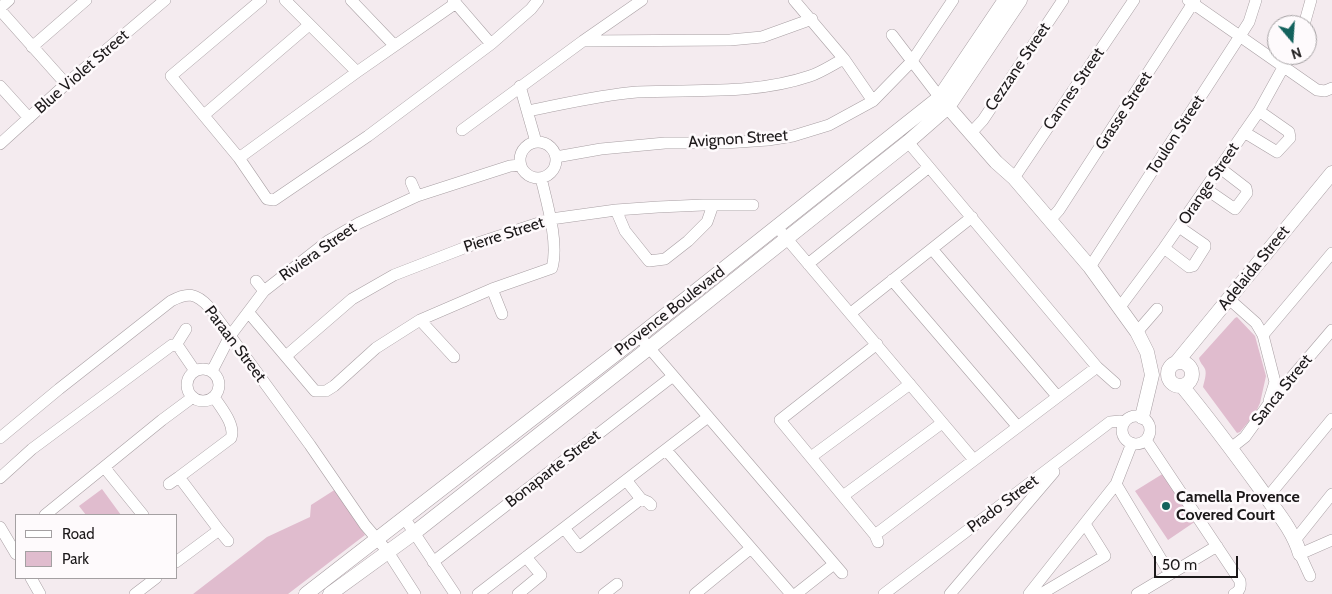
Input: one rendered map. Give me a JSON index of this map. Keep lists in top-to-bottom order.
{
  "streets": {
    "street": [
      "Cezzane Street",
      "Blue Violet Street",
      "Cannes Street",
      "Grasse Street",
      "Toulon Street",
      "Avignon Street",
      "Orange Street",
      "Pierre Street",
      "Riviera Street",
      "Adelaida Street",
      "Provence Boulevard",
      "Paraan Street",
      "Sanca Street",
      "Bonaparte Street",
      "Prado Street"
    ]
  },
  "crossings": [
    ["Avignon Street", "Riviera Street"],
    ["Riviera Street", "Paraan Street"],
    ["Provence Boulevard", "Paraan Street"]
  ],
  "places": ["Camella Provence Covered Court"],
  "legend": ["Road", "Park"],
  "scale_bar": "50 m",
  "north": "bottom"
}
